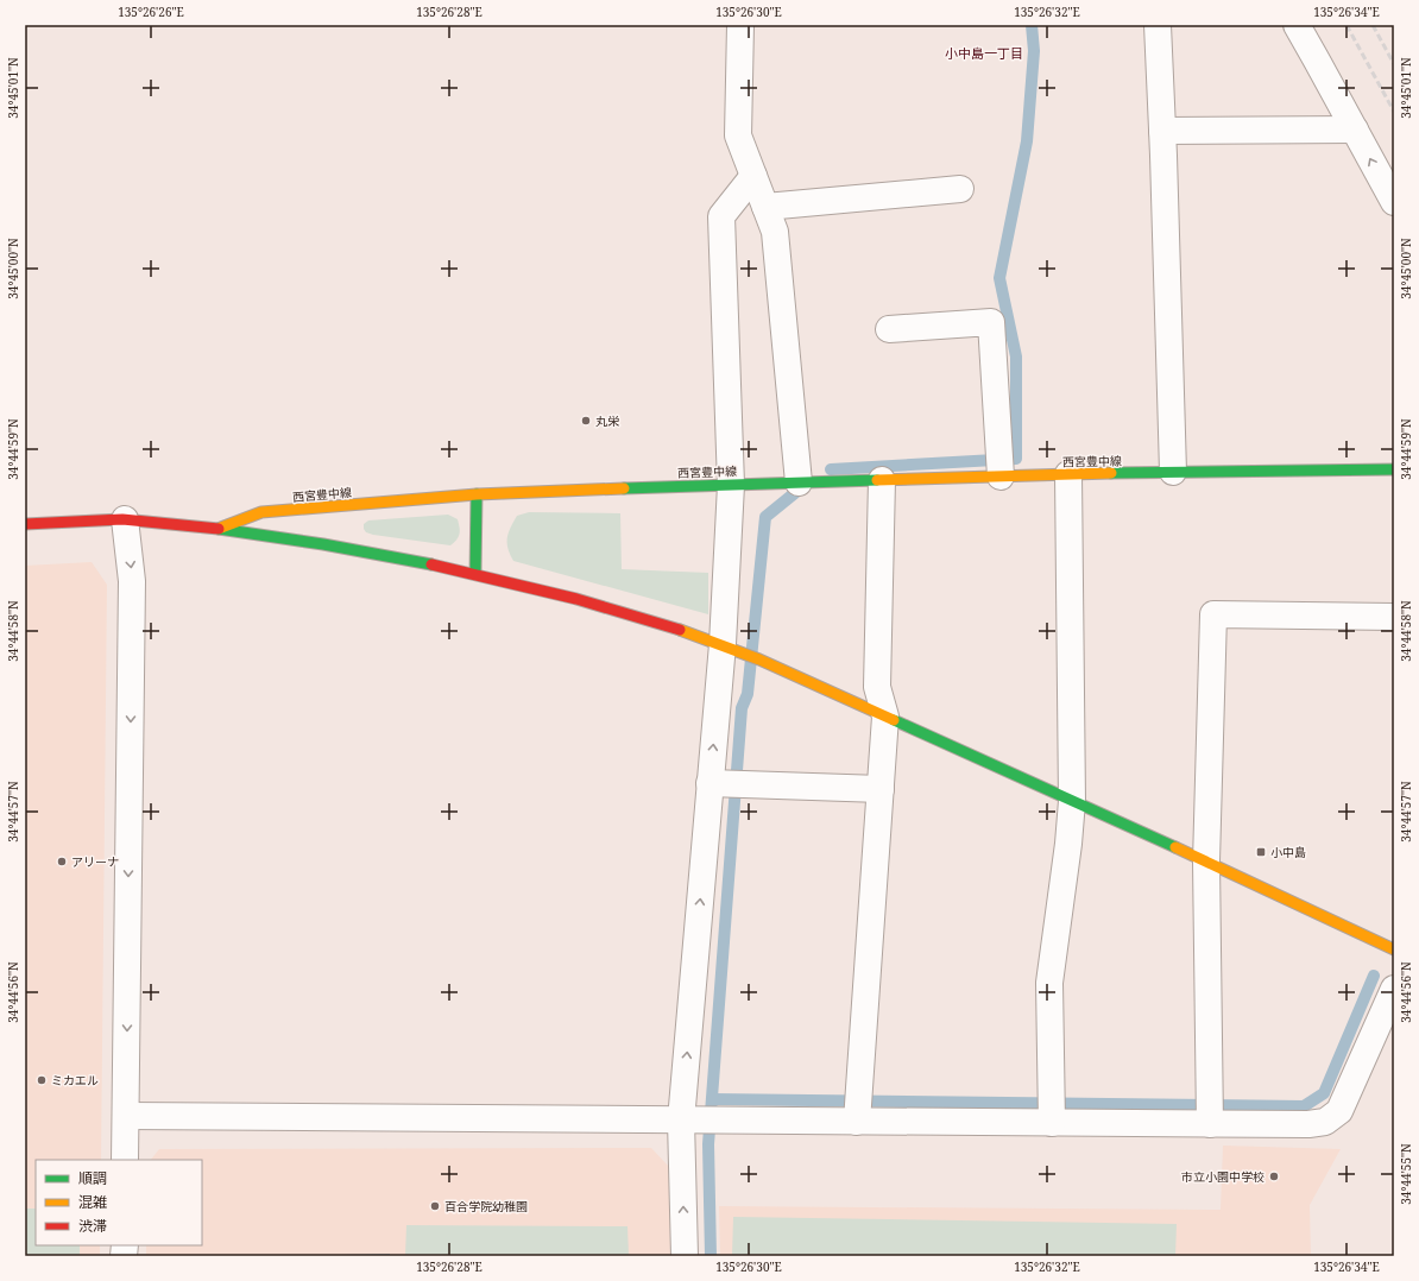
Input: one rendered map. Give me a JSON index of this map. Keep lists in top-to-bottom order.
{
  "streets": {
    "main road": ["西宮豊中線"]
  },
  "districts": ["小中島一丁目"],
  "places": {
    "other": [
      "丸栄",
      "アリーナ",
      "ミカエル",
      "市立小園中学校",
      "百合学院幼稚園"
    ],
    "transit": ["小中島"]
  },
  "legend": ["順調", "混雑", "渋滞"],
  "coordinates": [
    "135°26'26\"E",
    "135°26'28\"E",
    "135°26'30\"E",
    "135°26'32\"E",
    "135°26'34\"E",
    "34°45'01\"N",
    "34°45'00\"N",
    "34°44'59\"N",
    "34°44'58\"N",
    "34°44'57\"N",
    "34°44'56\"N",
    "34°44'55\"N"
  ]
}
